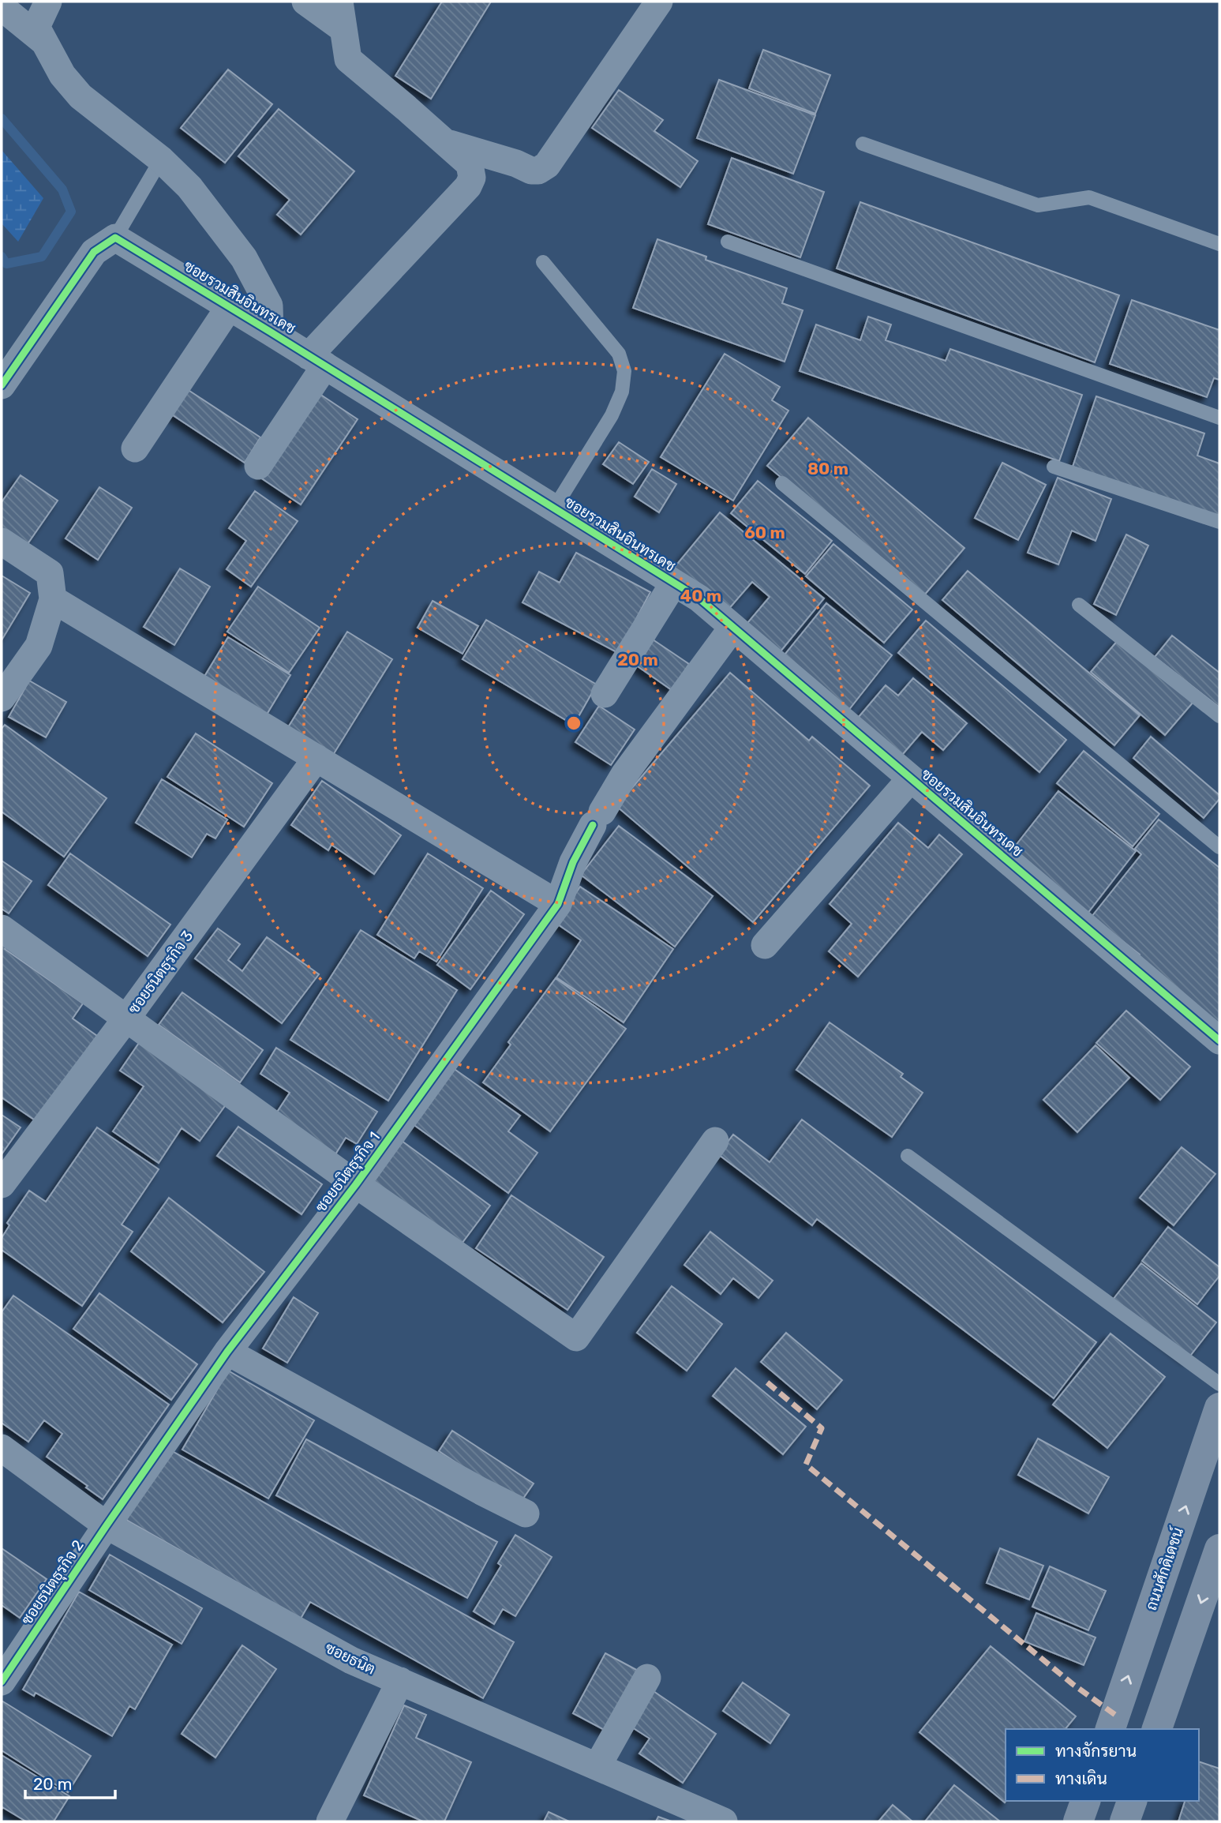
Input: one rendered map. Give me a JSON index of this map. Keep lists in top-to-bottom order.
{
  "streets": {
    "main road": ["ถนนศักดิเดชน์"],
    "street": [
      "ซอยรวมสินอินทรเดช",
      "ซอยธนิตธุรกิจ 3",
      "ซอยธนิตธุรกิจ 1",
      "ซอยธนิตธุรกิจ 2",
      "ซอยธนิต"
    ]
  },
  "crossings": [
    ["ซอยรวมสินอินทรเดช", "ซอยธนิตธุรกิจ 1"],
    ["ซอยธนิตธุรกิจ 1", "ซอยธนิตธุรกิจ 2"],
    ["ซอยธนิตธุรกิจ 1", "ซอยธนิต"],
    ["ซอยธนิตธุรกิจ 2", "ซอยธนิต"]
  ],
  "legend": ["ทางจักรยาน", "ทางเดิน"],
  "scale_bar": "20 m",
  "rings": [
    "80 m",
    "60 m",
    "40 m",
    "20 m"
  ]
}
